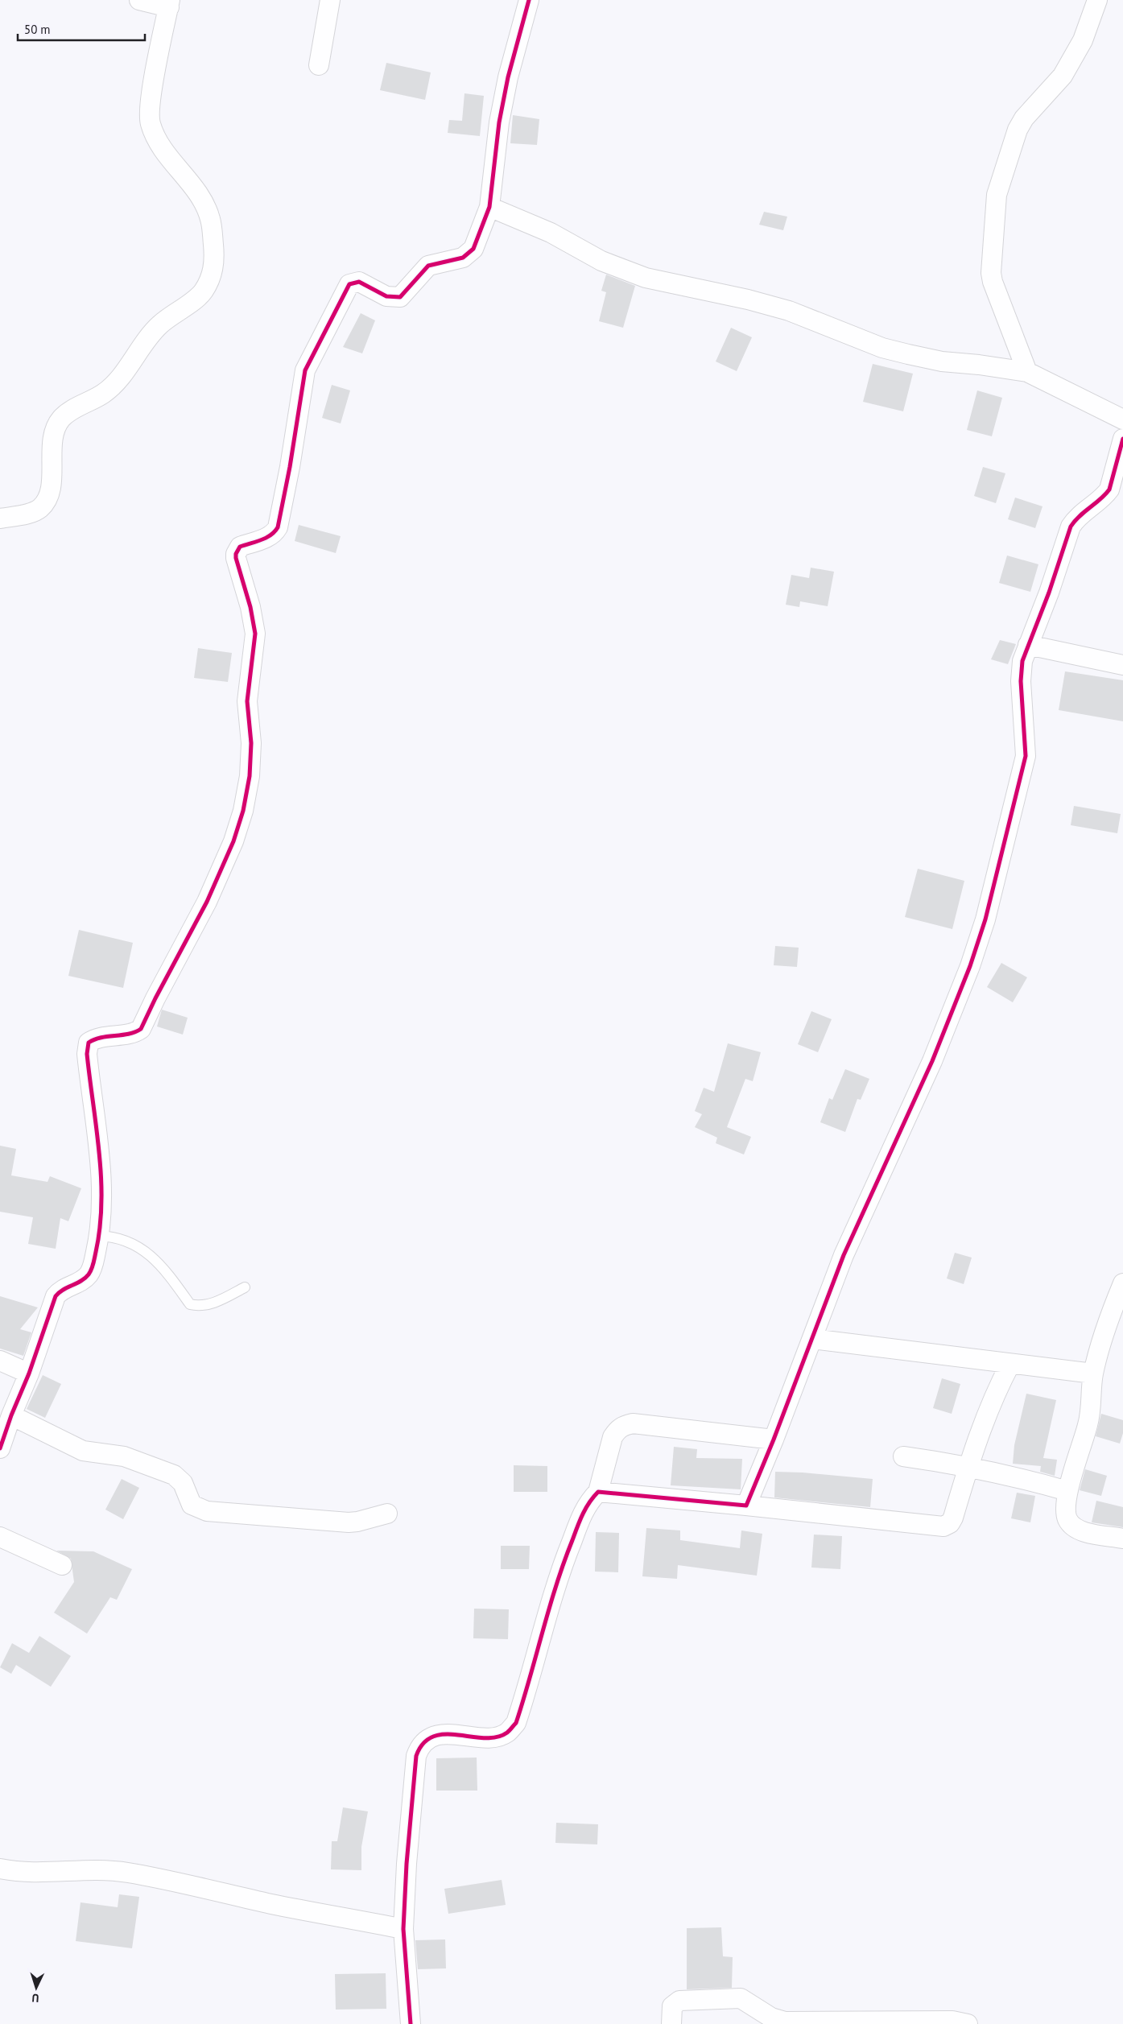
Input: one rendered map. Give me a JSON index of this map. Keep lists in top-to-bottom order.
{
  "scale_bar": "50 m",
  "north": "bottom"
}
